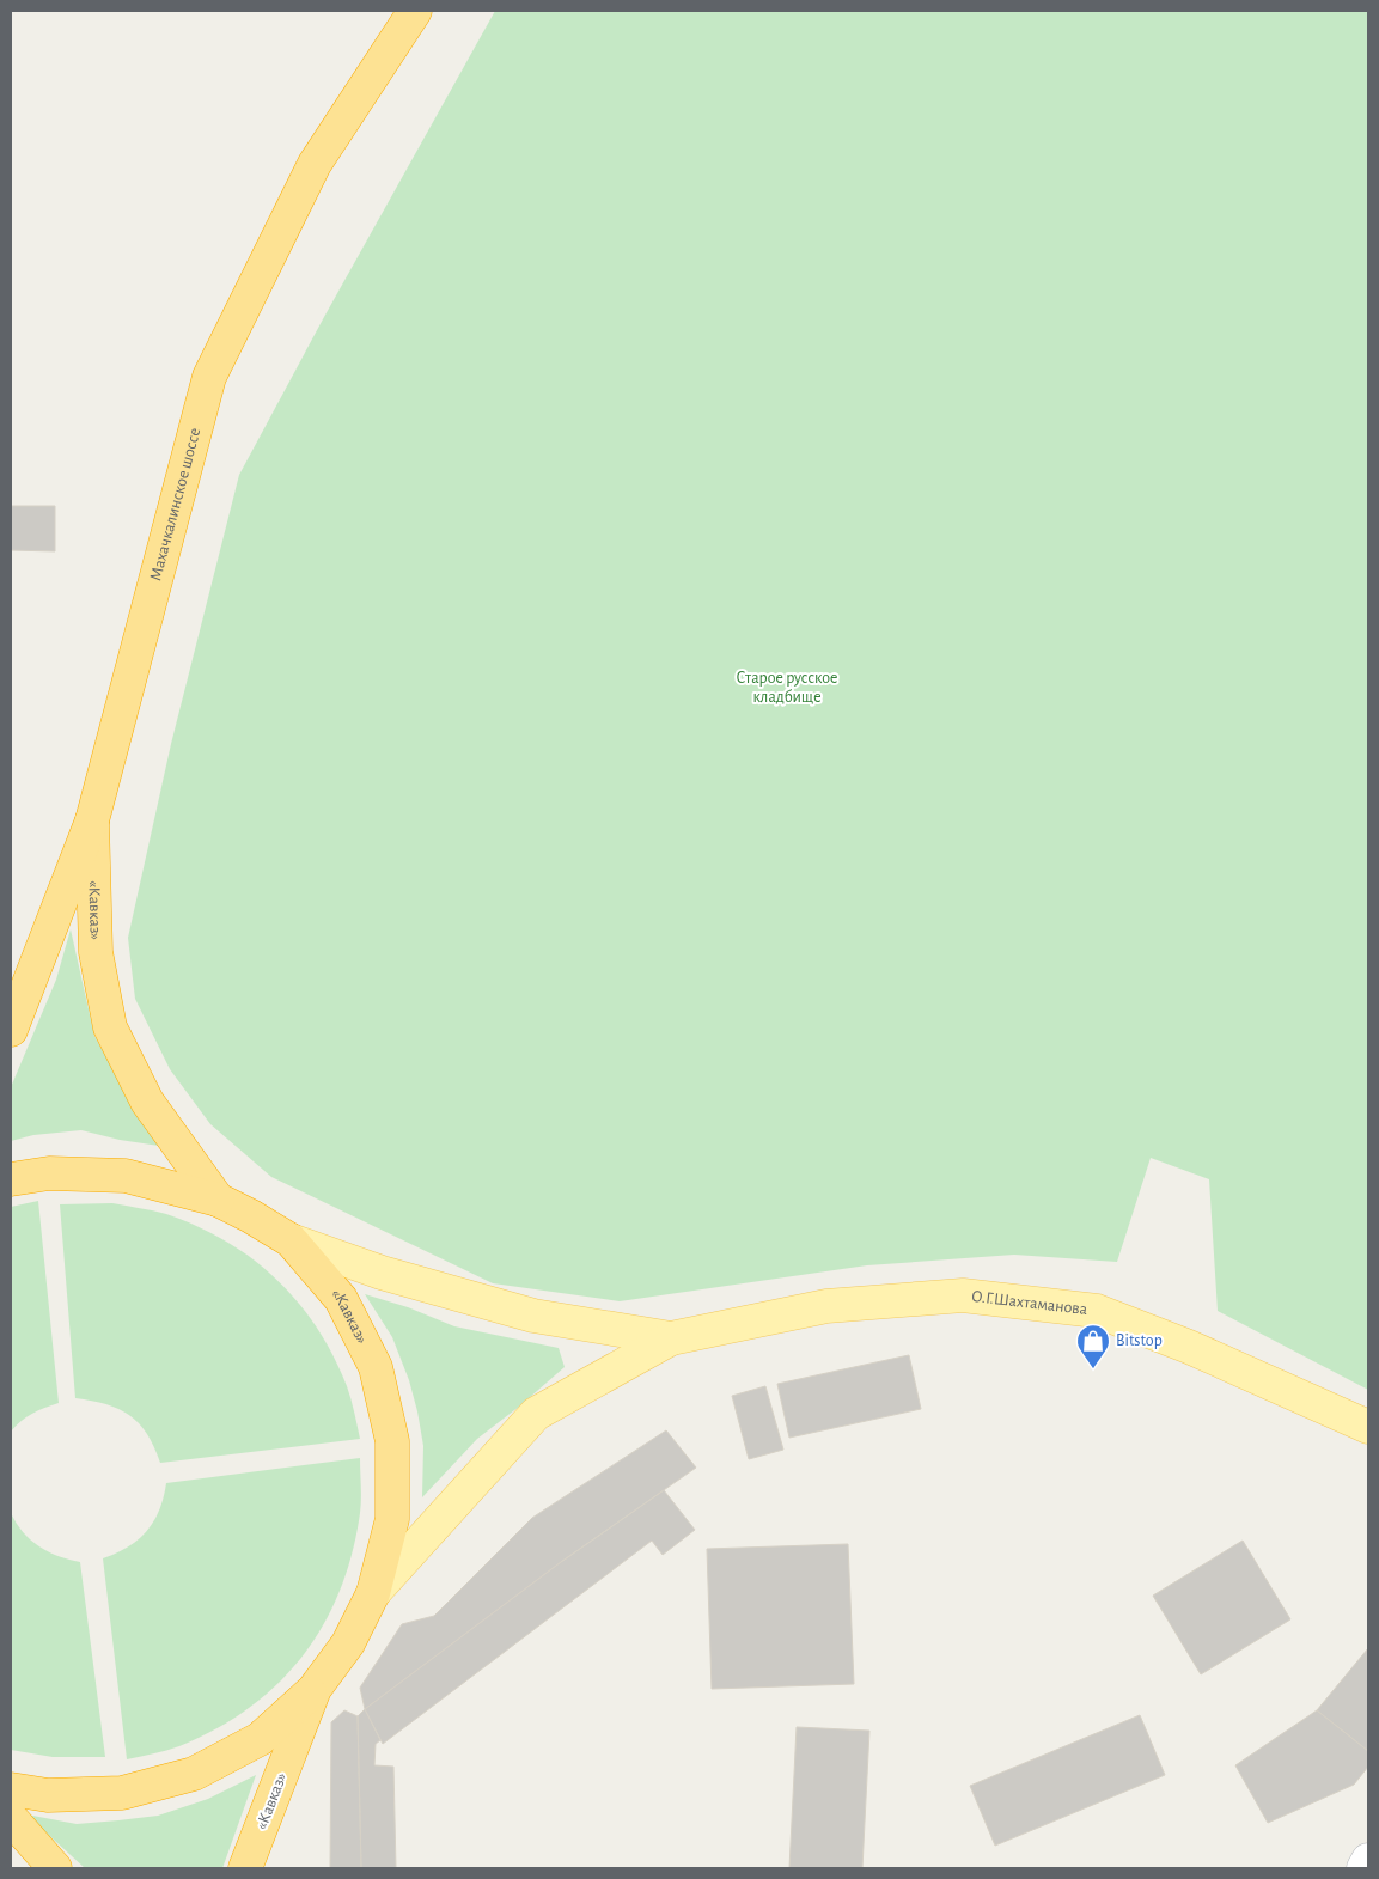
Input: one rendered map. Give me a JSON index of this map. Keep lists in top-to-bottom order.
{
  "streets": {
    "highway": ["Махачкалинское шоссе", "«Кавказ»"],
    "main road": ["О.Г.Шахтаманова"]
  },
  "crossings": [
    ["Махачкалинское шоссе", "«Кавказ»"]
  ],
  "parks": ["Старое русское кладбище"],
  "places": {
    "shop": ["Bitstop"]
  }
}
